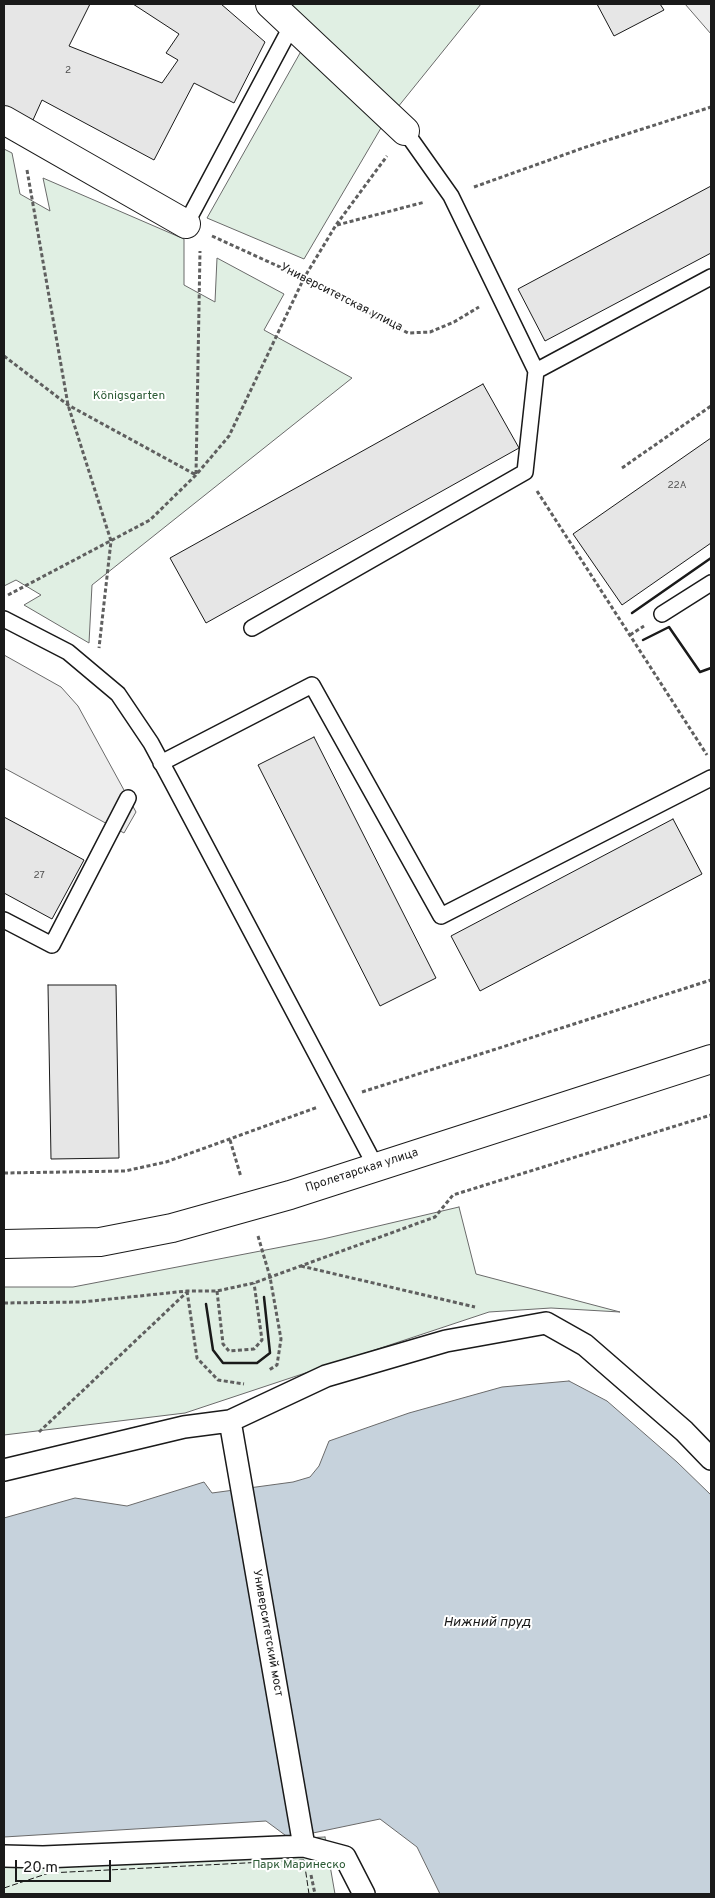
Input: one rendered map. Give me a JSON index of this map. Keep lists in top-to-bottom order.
{
  "streets": {
    "main road": ["Пролетарская улица"],
    "street": ["Университетский мост"],
    "path": ["Университетская улица"]
  },
  "water": ["Нижний пруд"],
  "parks": ["Königsgarten", "Парк Маринеско"],
  "house_numbers": ["2", "22А", "27"],
  "scale_bar": "20 m"
}
